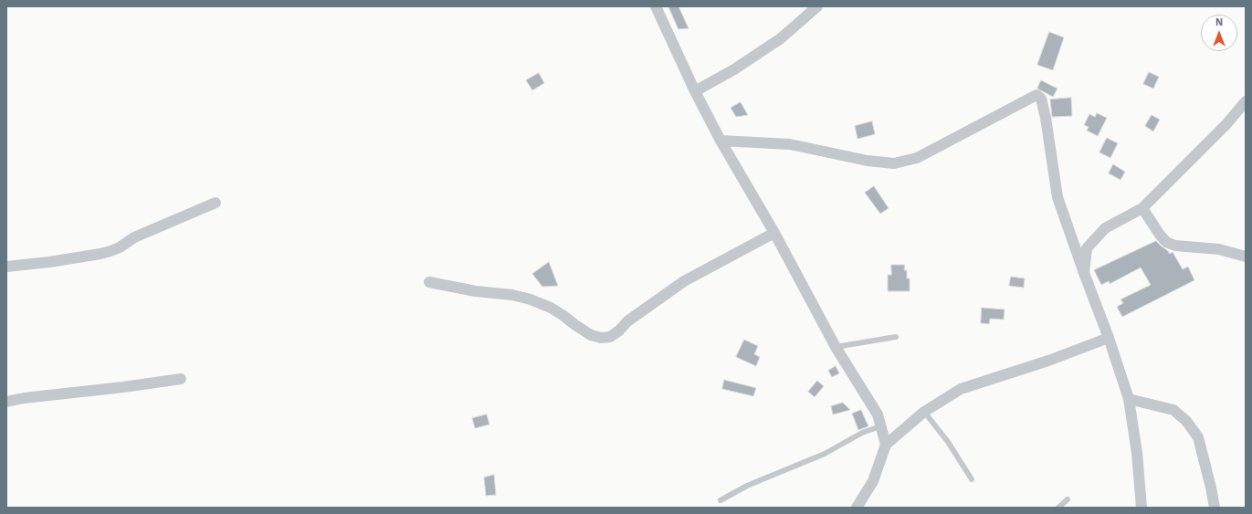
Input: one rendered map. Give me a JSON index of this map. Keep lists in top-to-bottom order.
{
  "north": "top"
}
